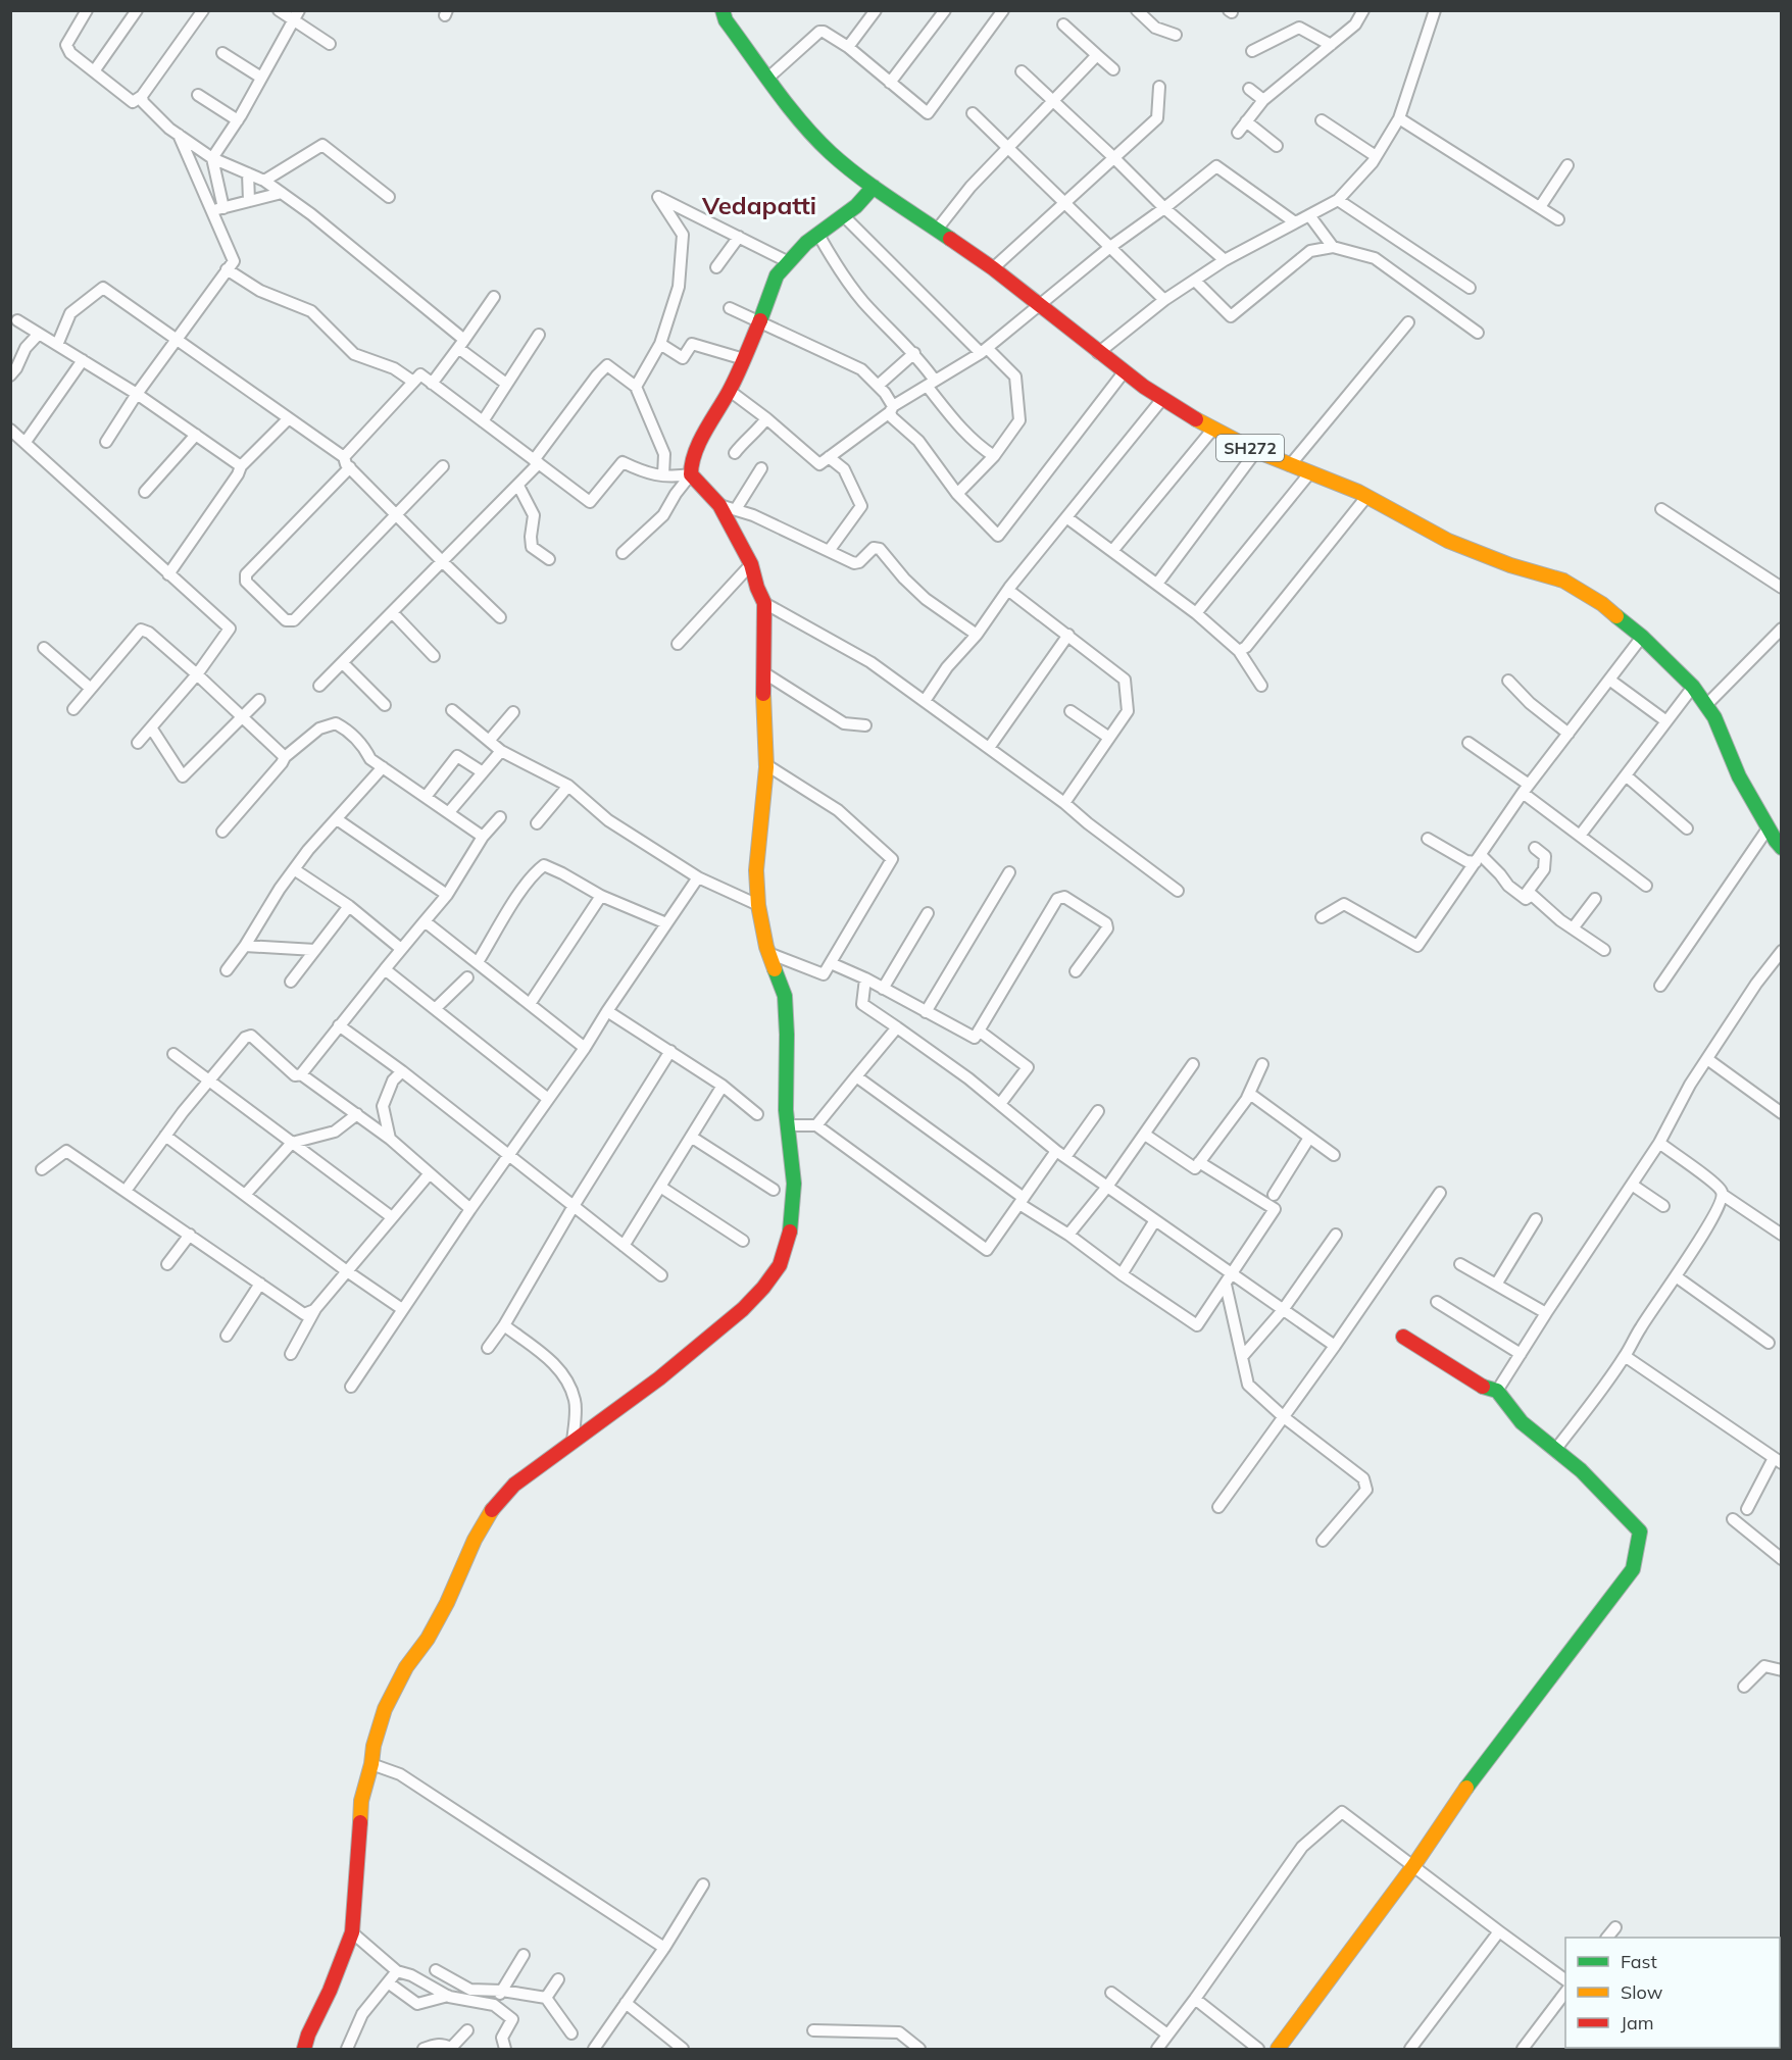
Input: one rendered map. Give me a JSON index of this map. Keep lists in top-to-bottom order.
{
  "streets": {
    "street": ["SH272"]
  },
  "districts": ["Vedapatti"],
  "legend": ["Fast", "Slow", "Jam"]
}
